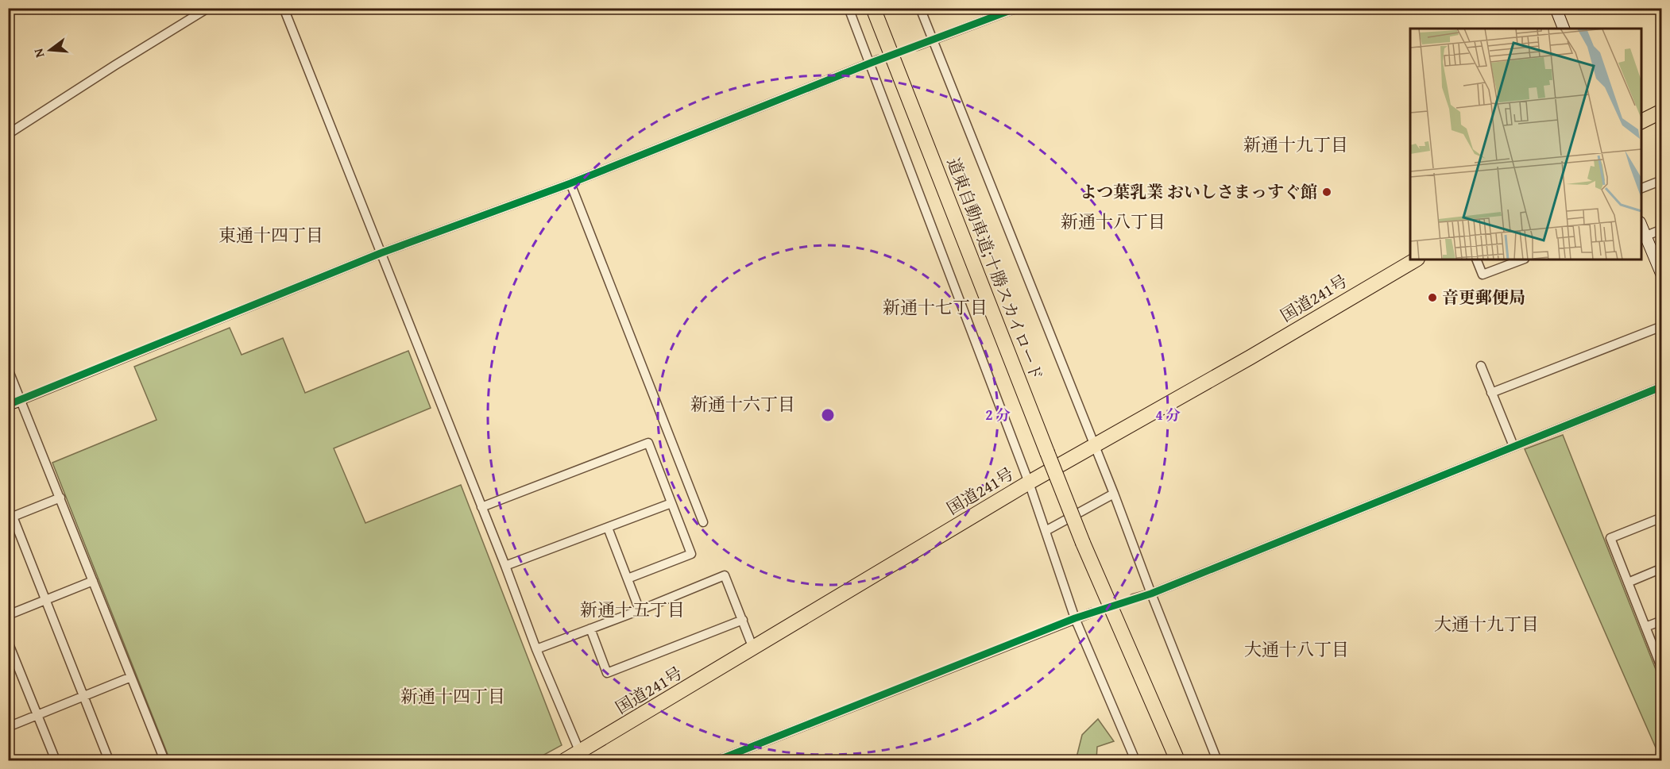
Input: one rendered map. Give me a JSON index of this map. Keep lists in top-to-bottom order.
{
  "streets": {
    "highway": ["道東自動車道;十勝スカイロード", "国道241号"]
  },
  "districts": [
    "新通十九丁目",
    "新通十八丁目",
    "東通十四丁目",
    "新通十七丁目",
    "新通十六丁目",
    "新通十五丁目",
    "大通十九丁目",
    "大通十八丁目",
    "新通十四丁目"
  ],
  "places": ["よつ葉乳業 おいしさまっすぐ館", "音更郵便局"],
  "north": "left",
  "rings": ["2 分", "4 分"]
}
